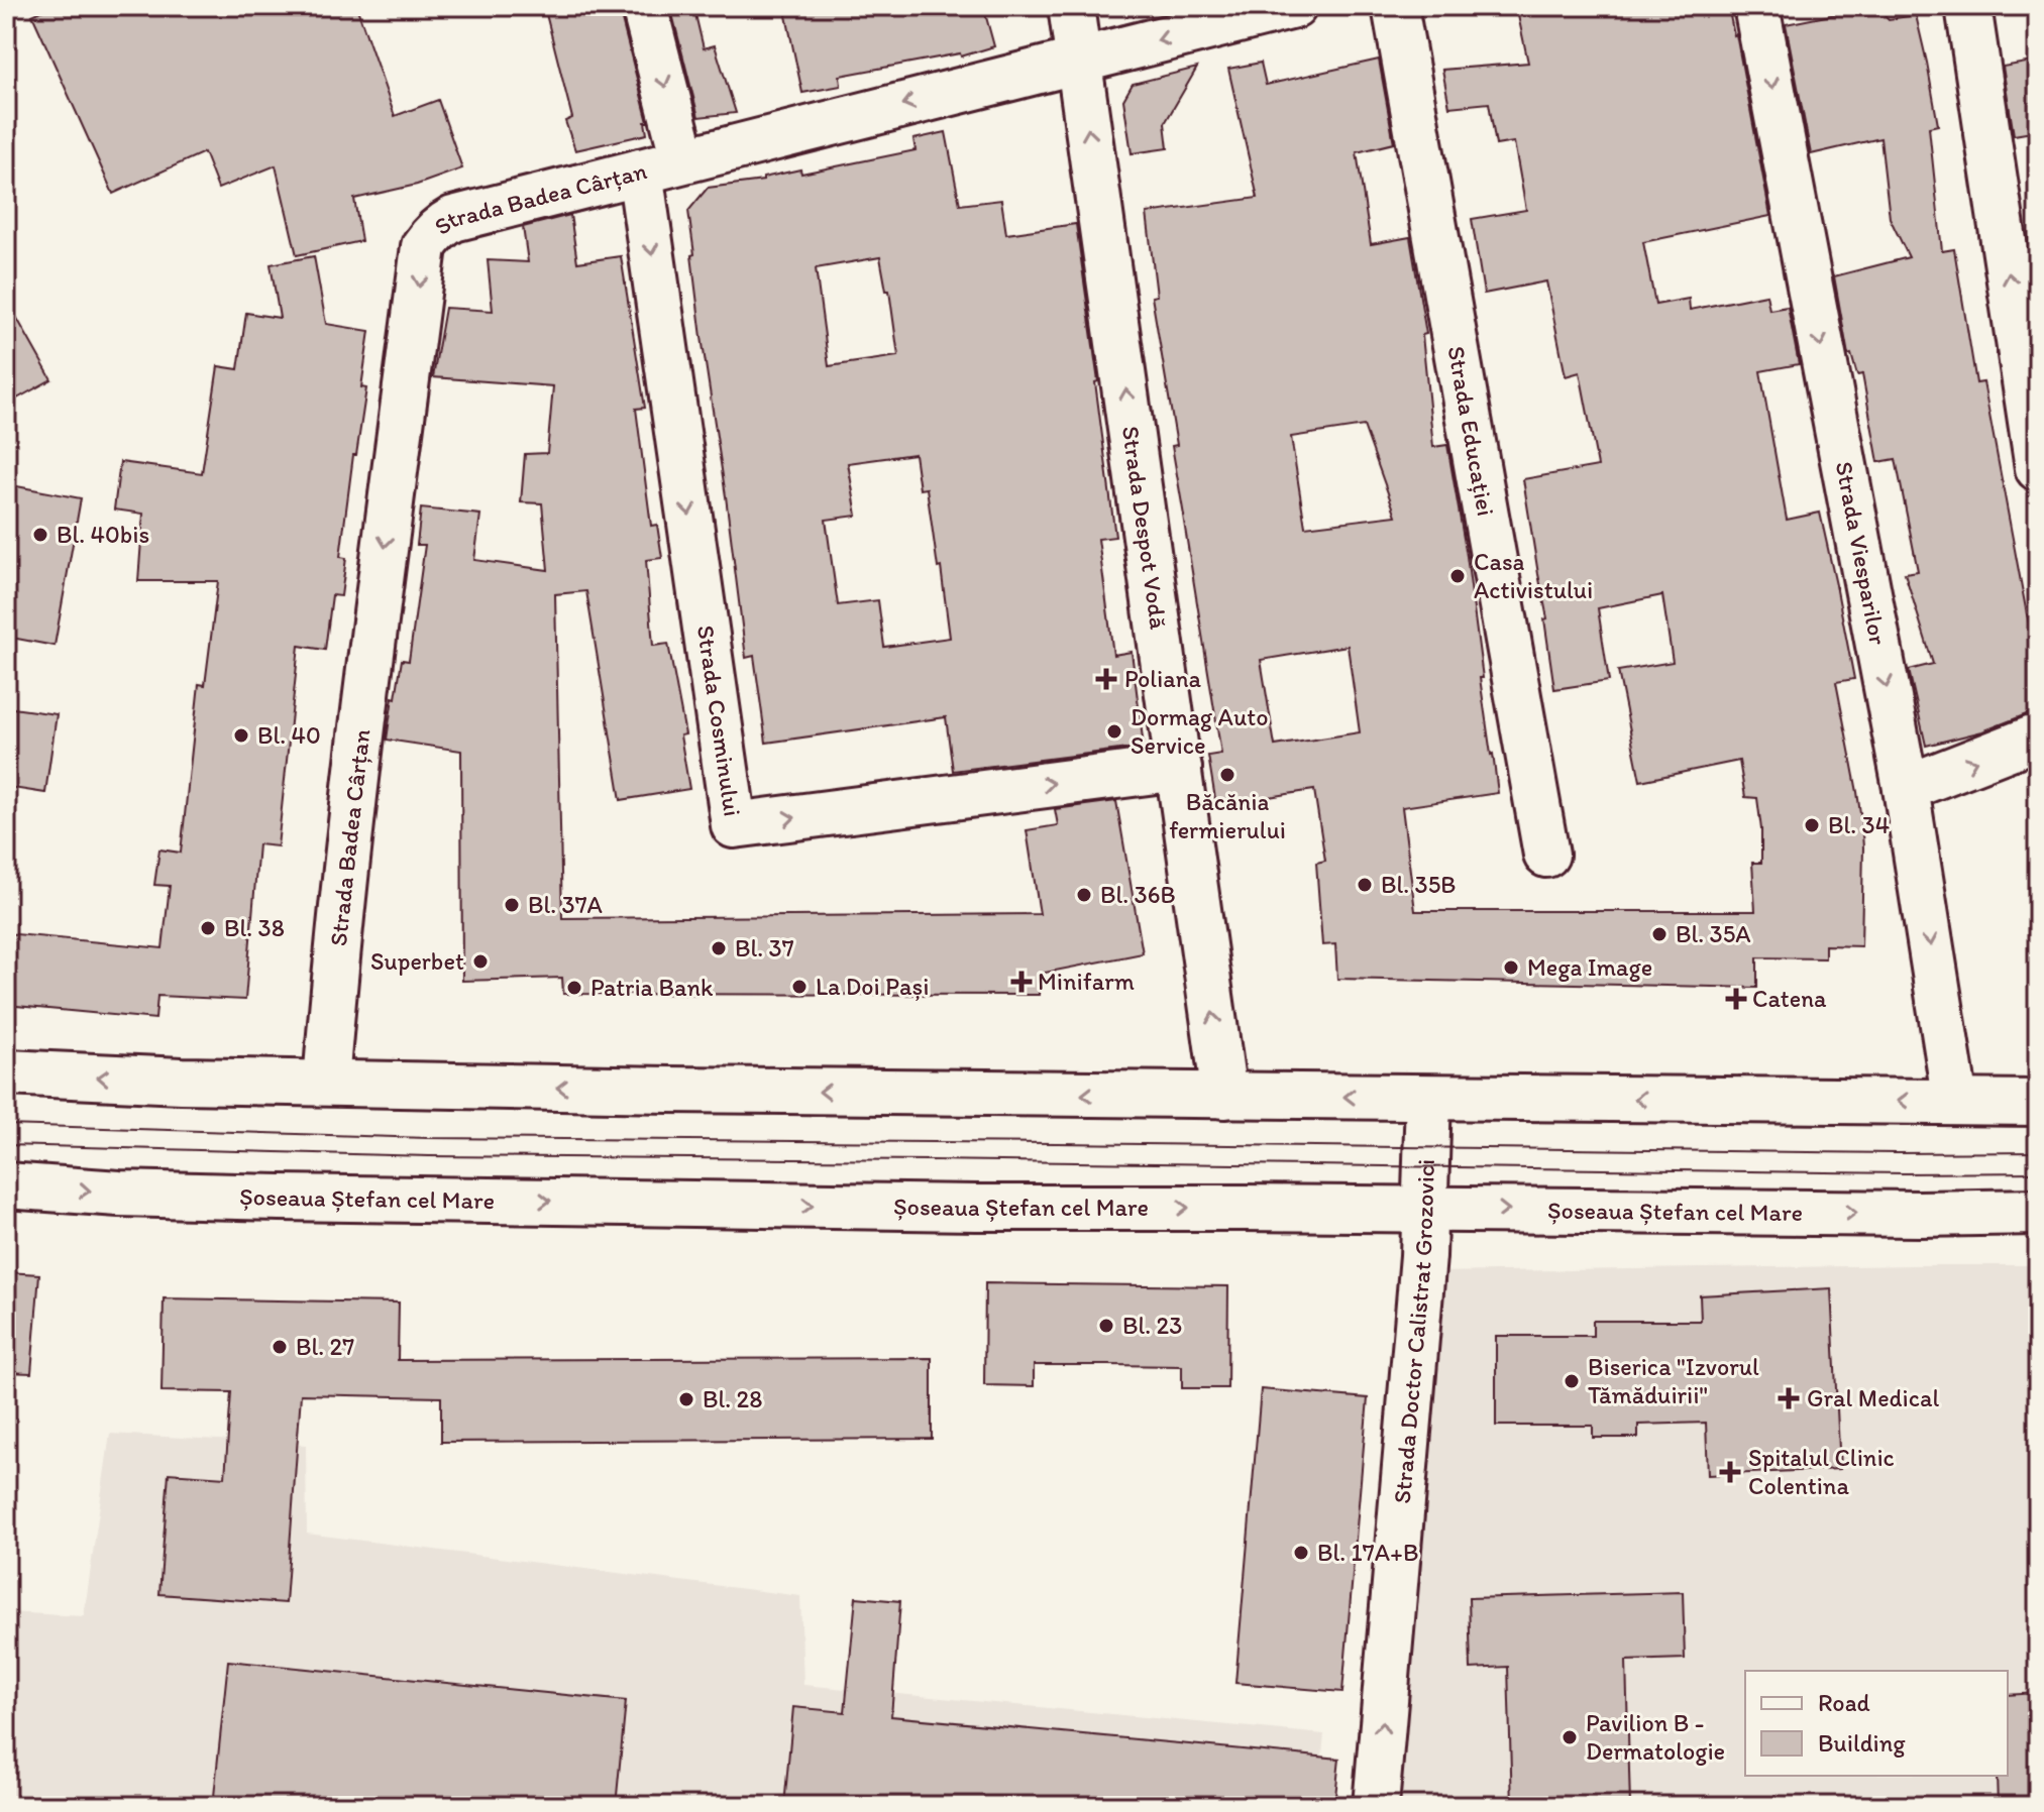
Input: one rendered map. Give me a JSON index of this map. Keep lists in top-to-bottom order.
{
  "streets": {
    "street": [
      "Strada Badea Cârțan",
      "Strada Educației",
      "Strada Despot Vodă",
      "Strada Viesparilor",
      "Strada Cosminului",
      "Șoseaua Ștefan cel Mare",
      "Strada Doctor Calistrat Grozovici"
    ]
  },
  "crossings": [
    ["Strada Badea Cârțan", "Strada Despot Vodă"],
    ["Strada Badea Cârțan", "Strada Cosminului"],
    ["Strada Despot Vodă", "Strada Cosminului"],
    ["Șoseaua Ștefan cel Mare", "Strada Doctor Calistrat Grozovici"]
  ],
  "one_way": ["Strada Badea Cârțan", "Strada Despot Vodă", "Strada Doctor Calistrat Grozovici"],
  "places": {
    "other": [
      "Bl. 40bis",
      "Casa Activistului",
      "Dormag Auto Service",
      "Bl. 40",
      "Băcănia fermierului",
      "Bl. 34",
      "Bl. 35B",
      "Bl. 36B",
      "Bl. 37A",
      "Bl. 38",
      "Bl. 35A",
      "Bl. 37",
      "Superbet",
      "Mega Image",
      "La Doi Pași",
      "Patria Bank",
      "Bl. 23",
      "Bl. 27",
      "Biserica \"Izvorul Tămăduirii\"",
      "Bl. 28",
      "Bl. 17A+B",
      "Pavilion B - Dermatologie"
    ],
    "health": [
      "Poliana",
      "Minifarm",
      "Catena",
      "Gral Medical",
      "Spitalul Clinic Colentina"
    ]
  },
  "legend": ["Road", "Building"]
}
